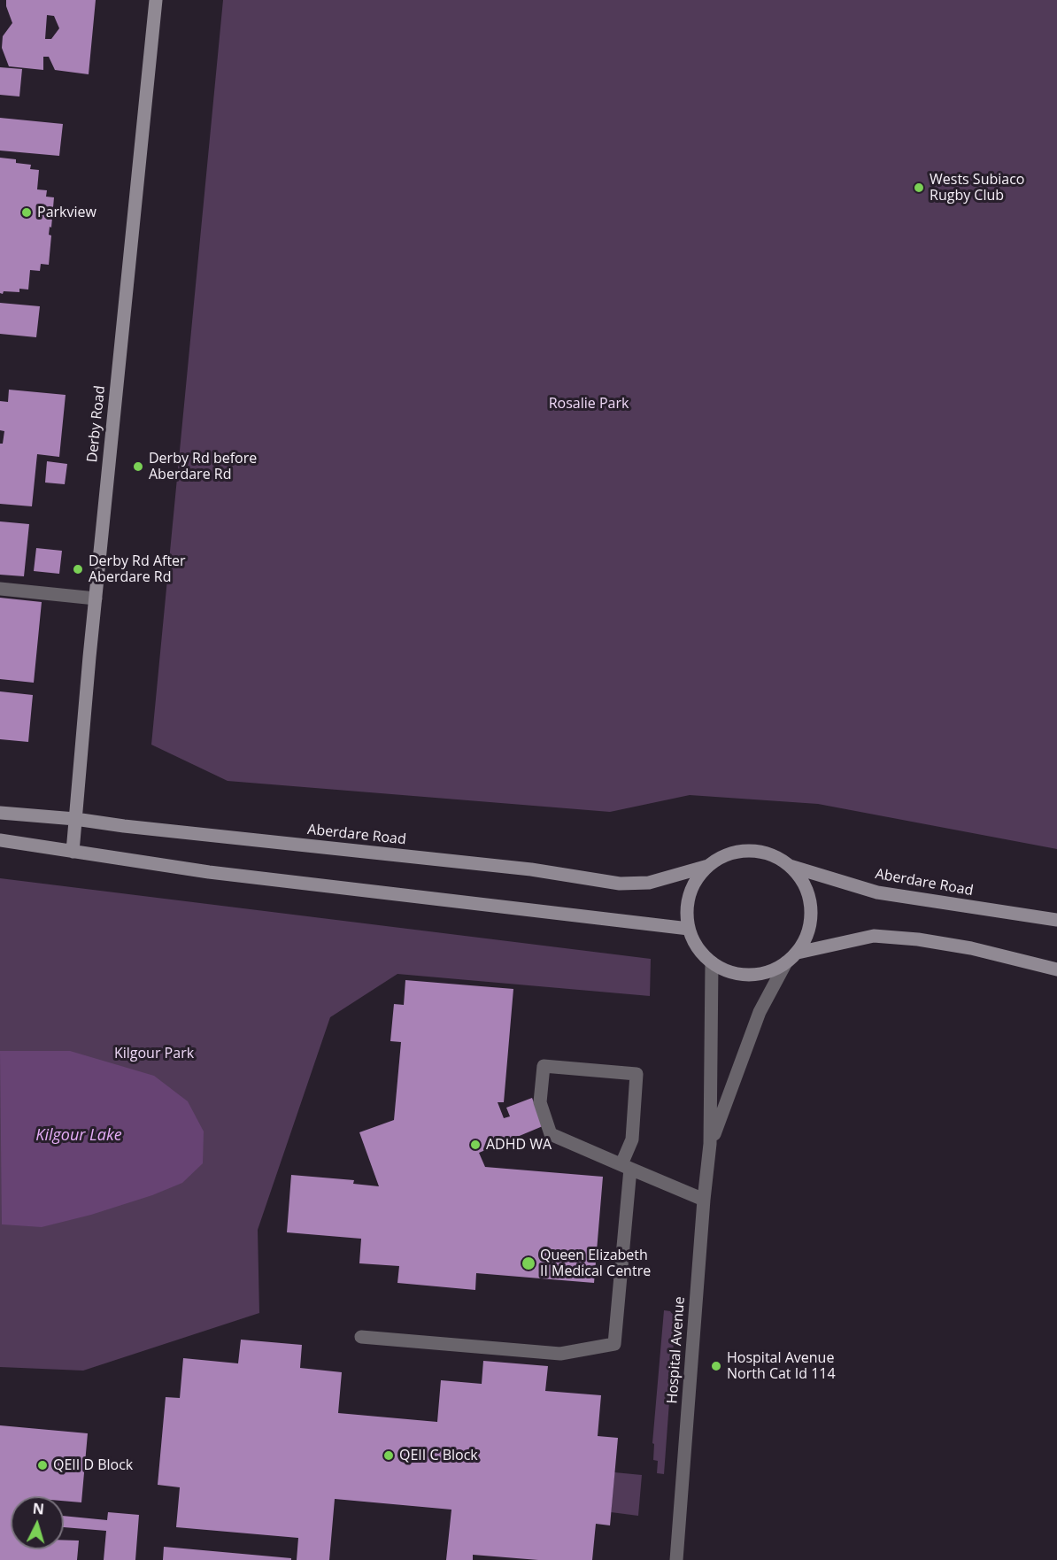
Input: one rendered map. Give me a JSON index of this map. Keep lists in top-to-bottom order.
{
  "streets": {
    "main road": ["Derby Road", "Aberdare Road"],
    "lane": ["Hospital Avenue"]
  },
  "crossings": [
    ["Derby Road", "Aberdare Road"],
    ["Aberdare Road", "Hospital Avenue"]
  ],
  "water": ["Kilgour Lake"],
  "parks": ["Rosalie Park", "Kilgour Park"],
  "places": [
    "Wests Subiaco Rugby Club",
    "Parkview",
    "Derby Rd before Aberdare Rd",
    "Derby Rd After Aberdare Rd",
    "ADHD WA",
    "Queen Elizabeth II Medical Centre",
    "Hospital Avenue North Cat Id 114",
    "QEII C Block",
    "QEII D Block"
  ],
  "north": "top"
}
